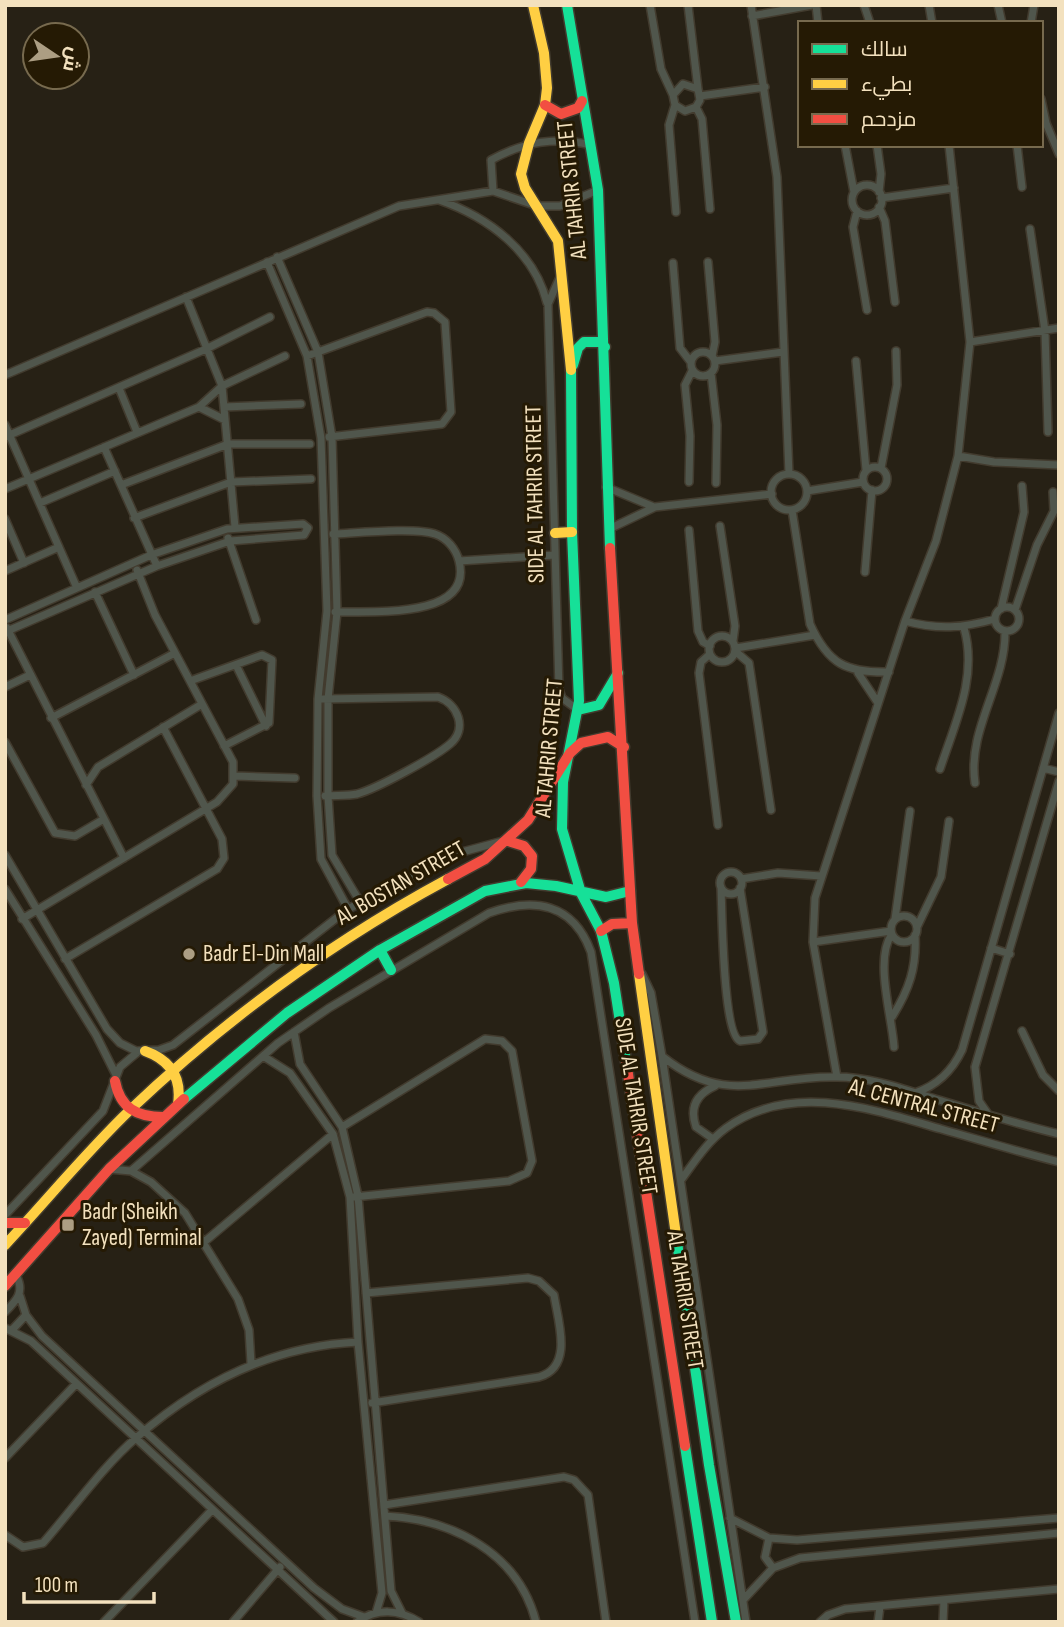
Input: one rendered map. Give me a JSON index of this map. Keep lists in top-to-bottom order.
{
  "streets": {
    "street": [
      "AL TAHRIR STREET",
      "SIDE AL TAHRIR STREET",
      "AL BOSTAN STREET",
      "AL CENTRAL STREET"
    ]
  },
  "crossings": [
    ["AL TAHRIR STREET", "SIDE AL TAHRIR STREET"],
    ["AL TAHRIR STREET", "AL BOSTAN STREET"],
    ["SIDE AL TAHRIR STREET", "AL CENTRAL STREET"]
  ],
  "places": {
    "other": ["Badr El-Din Mall"],
    "transit": ["Badr (Sheikh Zayed) Terminal"]
  },
  "legend": ["سالك", "بطيء", "مزدحم"],
  "scale_bar": "100 m",
  "north": "right"
}
